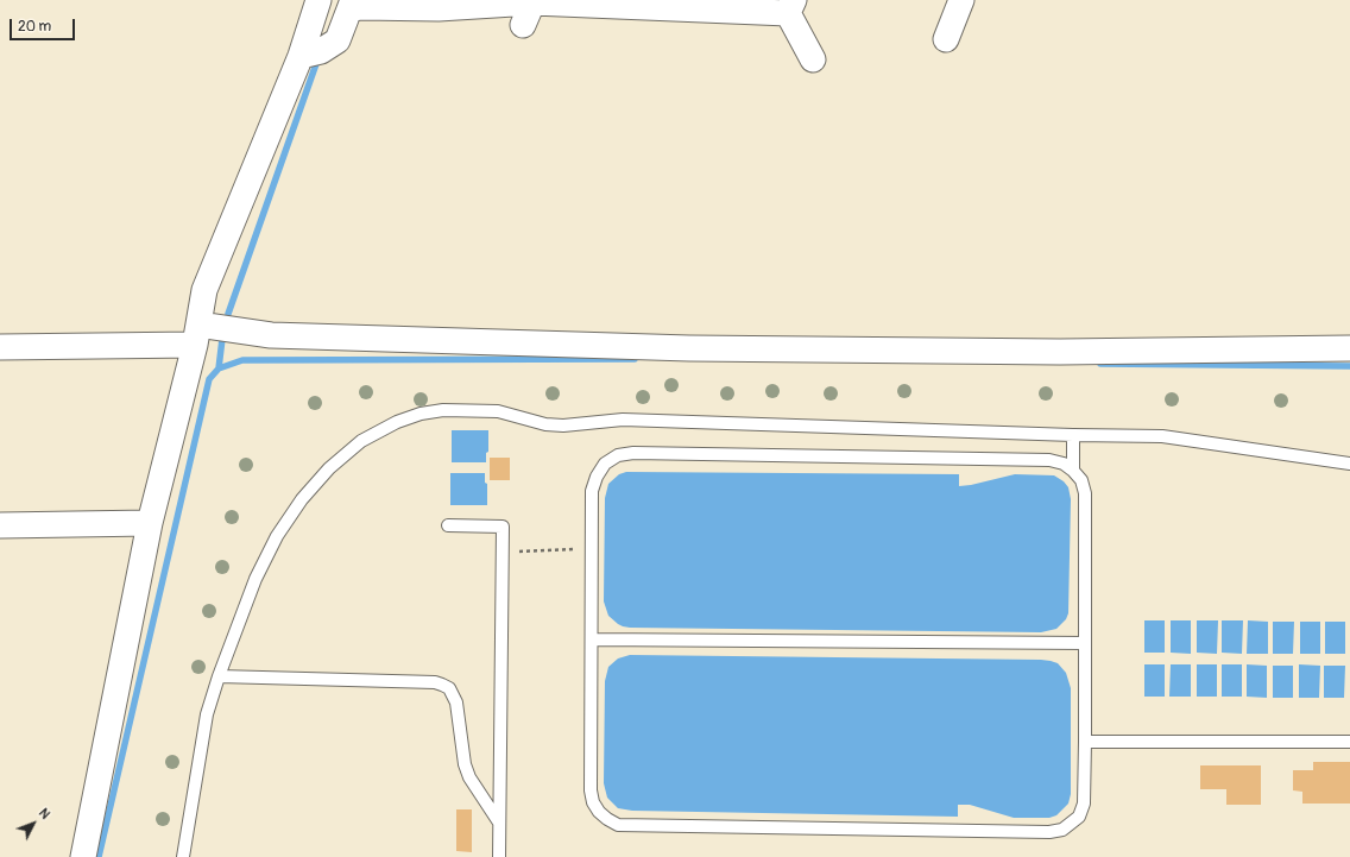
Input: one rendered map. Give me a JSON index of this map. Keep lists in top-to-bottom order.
{
  "scale_bar": "20 m",
  "north": "top right"
}
